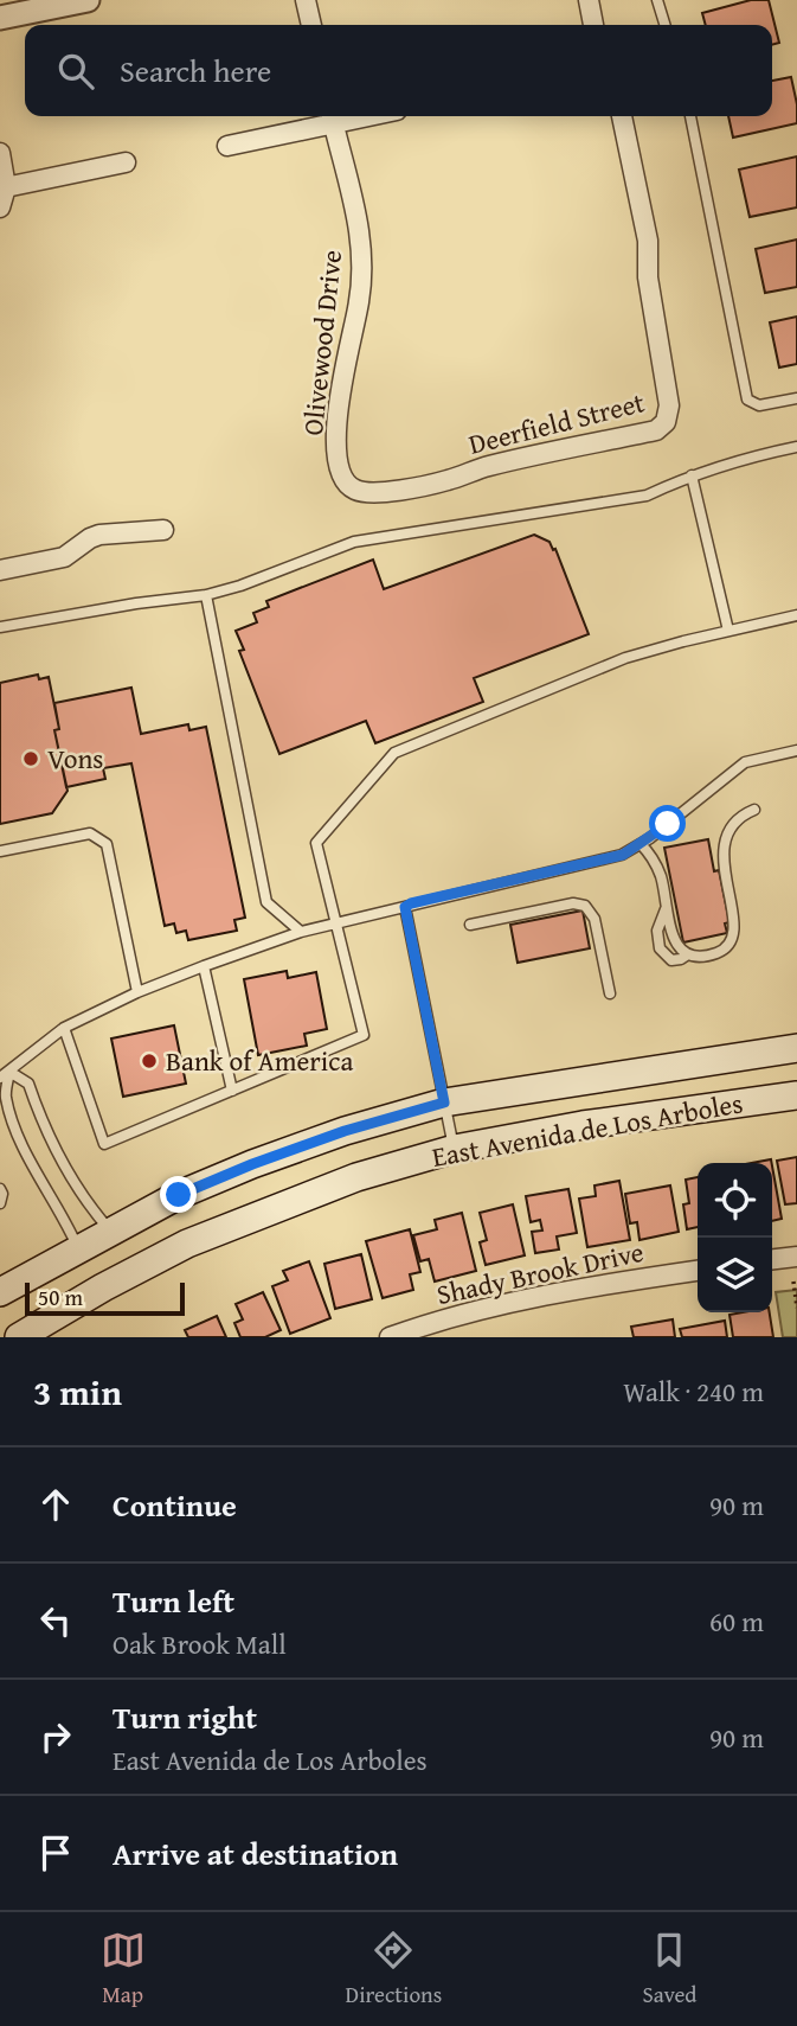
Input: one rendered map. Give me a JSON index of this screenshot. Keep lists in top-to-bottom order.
{
  "streets": {
    "main road": ["East Avenida de Los Arboles"],
    "street": ["Olivewood Drive", "Deerfield Street", "Shady Brook Drive"]
  },
  "crossings": [
    ["Olivewood Drive", "Deerfield Street"]
  ],
  "places": ["Vons", "Bank of America"],
  "scale_bar": "50 m",
  "page": {
    "search": "Search here",
    "scale": "50 m",
    "heading": ["3 min", "Walk · 240 m"],
    "list": [
      ["Continue", "90 m"],
      ["Turn left", "Oak Brook Mall", "60 m"],
      ["Turn right", "East Avenida de Los Arboles", "90 m"],
      "Arrive at destination"
    ],
    "nav": ["Map", "Directions", "Saved"]
  }
}
